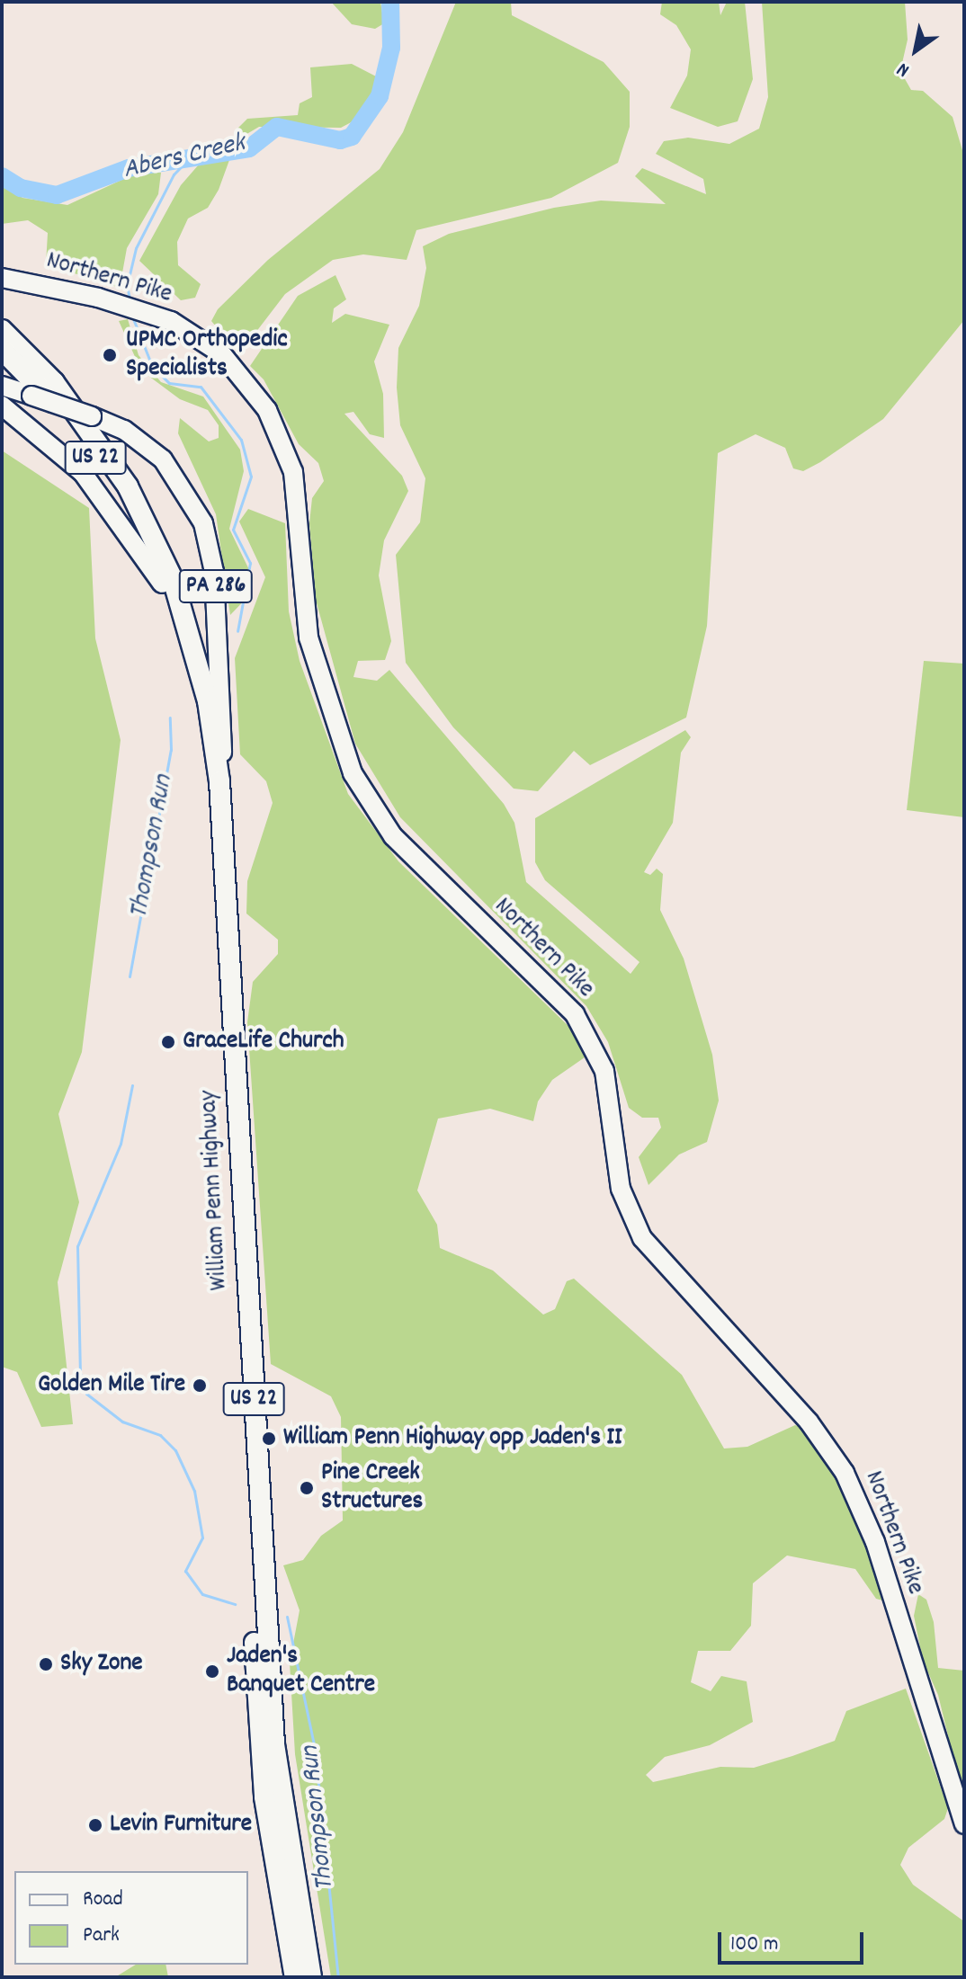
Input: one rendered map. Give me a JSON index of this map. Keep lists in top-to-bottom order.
{
  "streets": {
    "highway": ["US 22", "William Penn Highway"],
    "main road": ["Northern Pike", "PA 286"]
  },
  "crossings": [
    ["PA 286", "William Penn Highway"]
  ],
  "water": ["Abers Creek", "Thompson Run"],
  "places": [
    "UPMC Orthopedic Specialists",
    "GraceLife Church",
    "Golden Mile Tire",
    "William Penn Highway opp Jaden's II",
    "Pine Creek Structures",
    "Sky Zone",
    "Jaden's Banquet Centre",
    "Levin Furniture"
  ],
  "legend": ["Road", "Park"],
  "scale_bar": "100 m",
  "north": "bottom left"
}
